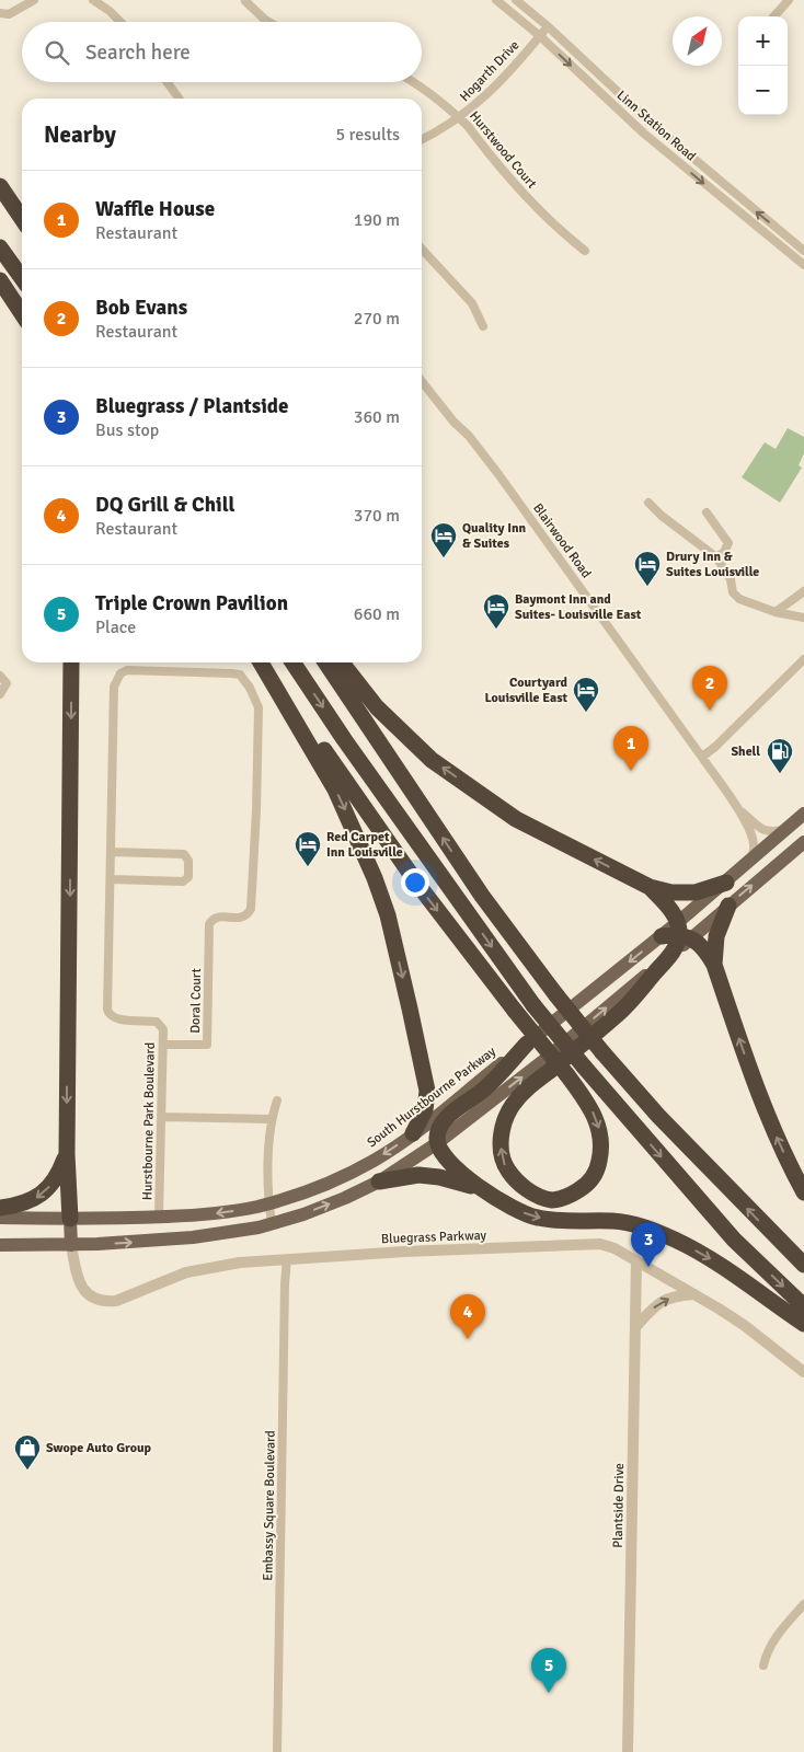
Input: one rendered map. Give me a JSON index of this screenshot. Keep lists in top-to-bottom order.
{
  "streets": {
    "main road": ["South Hurstbourne Parkway"],
    "street": [
      "Hogarth Drive",
      "Linn Station Road",
      "Hurstwood Court",
      "Blairwood Road",
      "Doral Court",
      "Hurstbourne Park Boulevard",
      "Bluegrass Parkway",
      "Embassy Square Boulevard",
      "Plantside Drive"
    ]
  },
  "crossings": [
    ["Hogarth Drive", "Linn Station Road"],
    ["Hogarth Drive", "Hurstwood Court"],
    ["Doral Court", "Hurstbourne Park Boulevard"],
    ["South Hurstbourne Parkway", "Hurstbourne Park Boulevard"],
    ["Bluegrass Parkway", "Embassy Square Boulevard"],
    ["Bluegrass Parkway", "Plantside Drive"]
  ],
  "places": {
    "hotel": [
      "Quality Inn & Suites",
      "Drury Inn & Suites Louisville",
      "Baymont Inn and Suites- Louisville East",
      "Courtyard Louisville East",
      "Red Carpet Inn Louisville"
    ],
    "fuel station": ["Shell"],
    "shop": ["Swope Auto Group"]
  },
  "north": "top right",
  "page": {
    "map_buttons": ["+", "−"],
    "search": "Search here",
    "heading": ["Nearby", "5 results"],
    "list": [
      {
        "mark": "1",
        "name": "Waffle House",
        "note": "Restaurant",
        "value": "190 m"
      },
      {
        "mark": "2",
        "name": "Bob Evans",
        "note": "Restaurant",
        "value": "270 m"
      },
      {
        "mark": "3",
        "name": "Bluegrass / Plantside",
        "note": "Bus stop",
        "value": "360 m"
      },
      {
        "mark": "4",
        "name": "DQ Grill & Chill",
        "note": "Restaurant",
        "value": "370 m"
      },
      {
        "mark": "5",
        "name": "Triple Crown Pavilion",
        "note": "Place",
        "value": "660 m"
      }
    ],
    "pins": [
      "2",
      "1",
      "3",
      "4",
      "5"
    ]
  }
}
